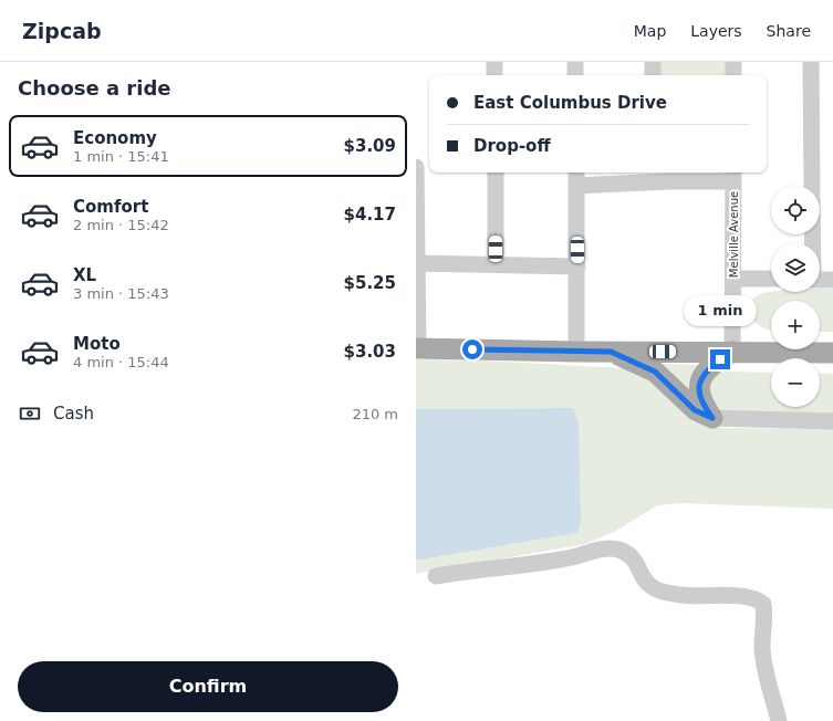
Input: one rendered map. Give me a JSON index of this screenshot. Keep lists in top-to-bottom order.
{
  "streets": {
    "street": ["Melville Avenue"]
  },
  "page": {
    "header": "Zipcab",
    "nav": ["Map", "Layers", "Share"],
    "heading": "Choose a ride",
    "banner": ["East Columbus Drive", "Drop-off"],
    "list": [
      {
        "name": "Economy",
        "note": "1 min · 15:41",
        "value": "$3.09"
      },
      {
        "name": "Comfort",
        "note": "2 min · 15:42",
        "value": "$4.17"
      },
      {
        "name": "XL",
        "note": "3 min · 15:43",
        "value": "$5.25"
      },
      {
        "name": "Moto",
        "note": "4 min · 15:44",
        "value": "$3.03"
      }
    ],
    "map_buttons": ["+", "−"],
    "bubble": "1 min",
    "pay": ["Cash", "210 m"],
    "buttons": "Confirm"
  }
}
